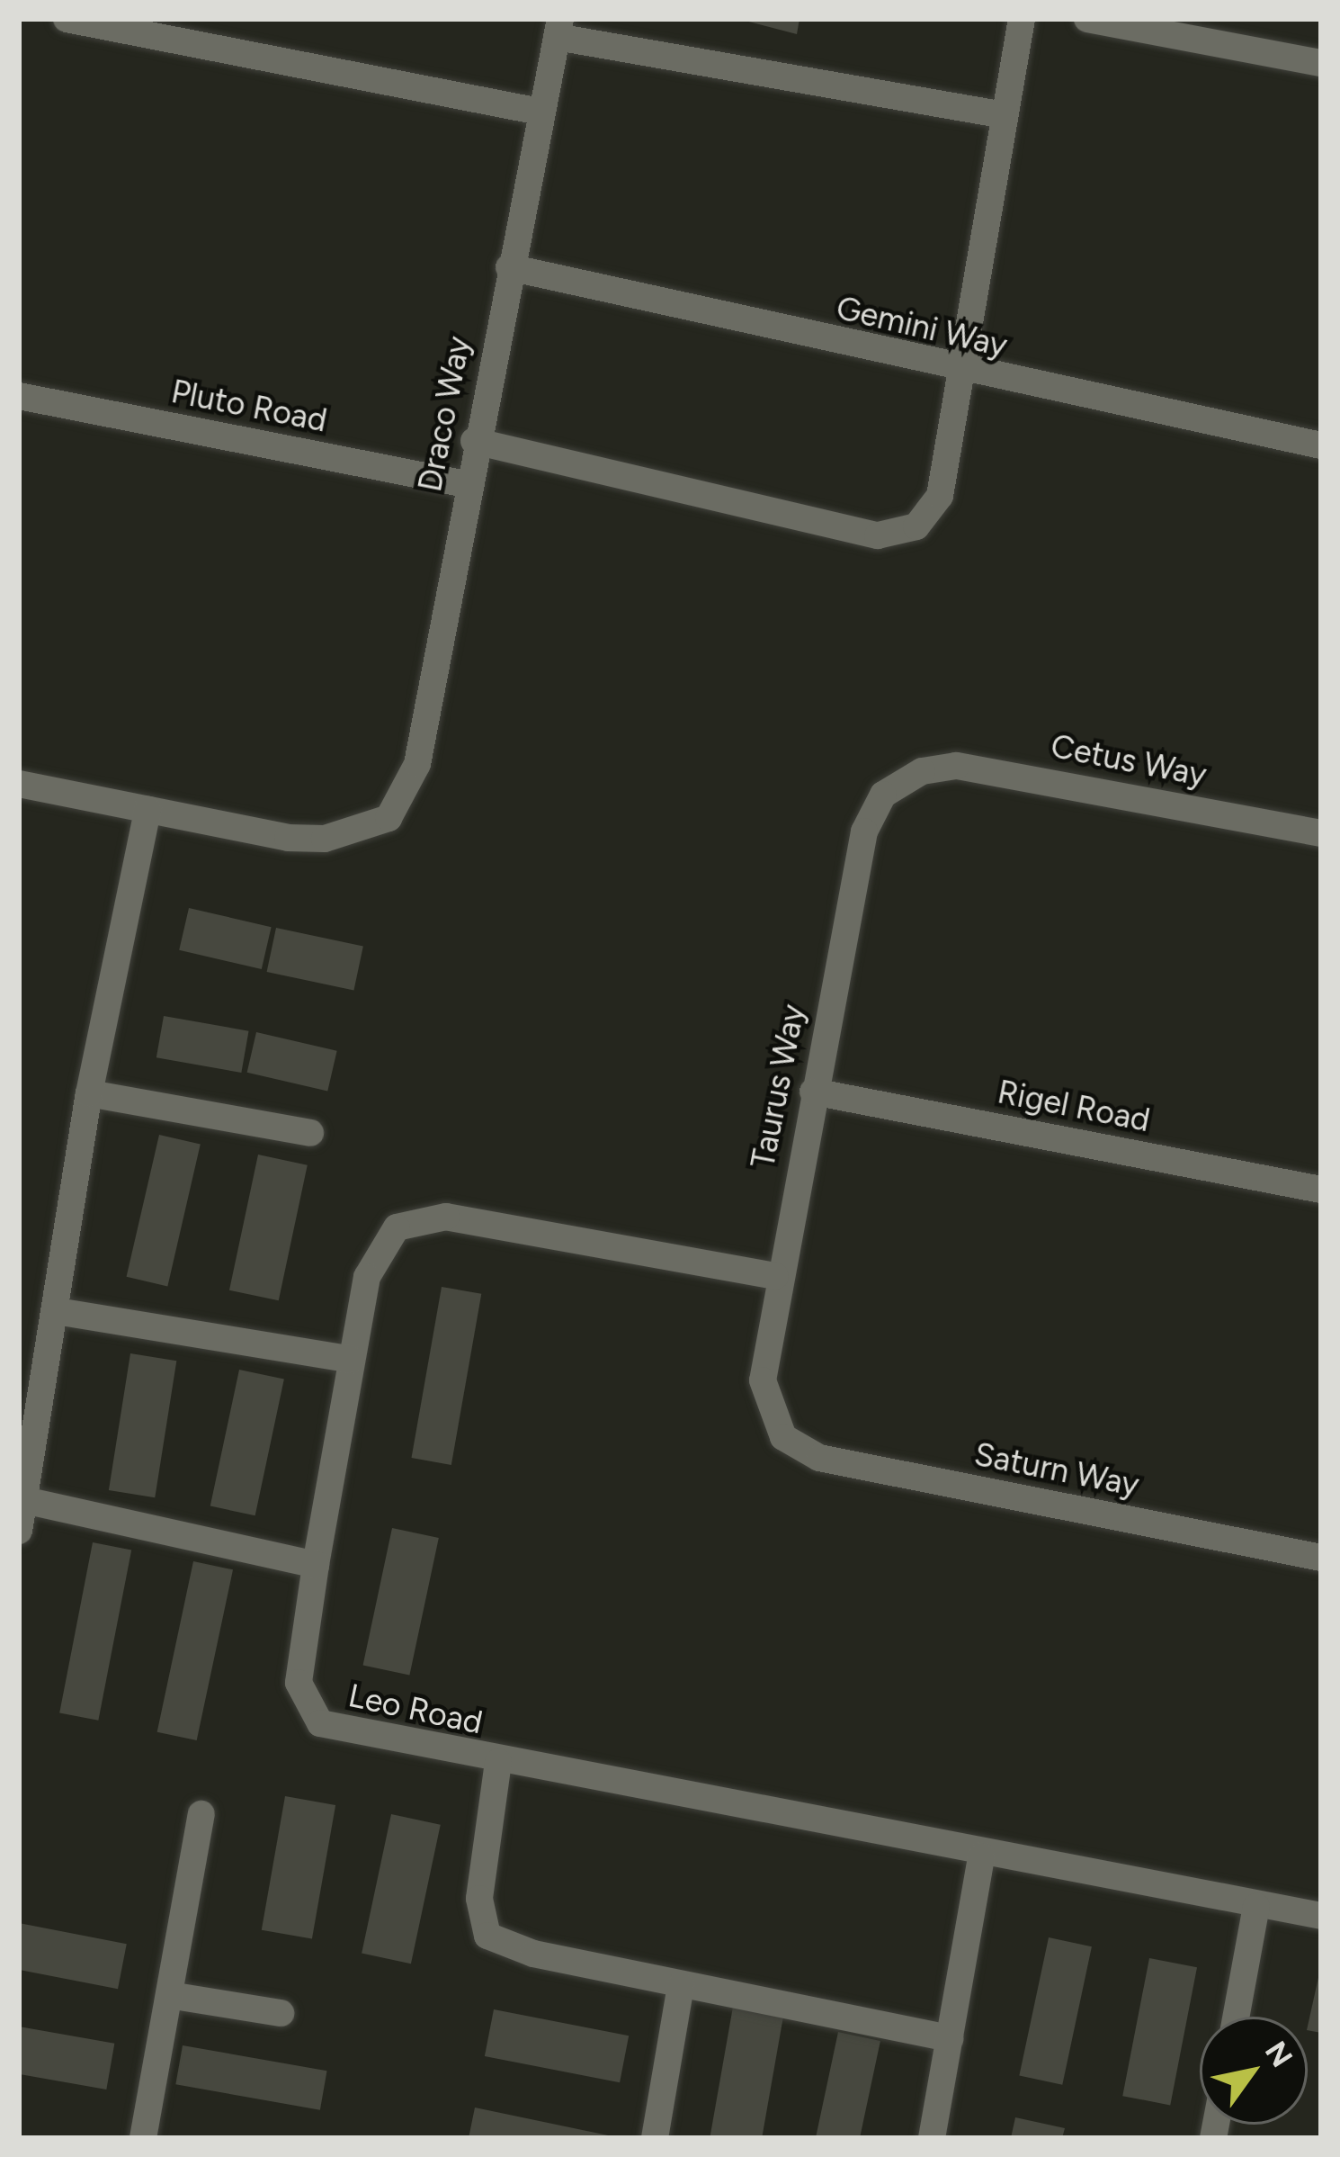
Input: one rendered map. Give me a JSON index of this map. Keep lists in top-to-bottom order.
{
  "streets": {
    "street": [
      "Gemini Way",
      "Pluto Road",
      "Draco Way",
      "Cetus Way",
      "Taurus Way",
      "Rigel Road",
      "Saturn Way",
      "Leo Road"
    ]
  },
  "crossings": [
    ["Gemini Way", "Draco Way"],
    ["Pluto Road", "Draco Way"],
    ["Cetus Way", "Taurus Way"],
    ["Taurus Way", "Rigel Road"],
    ["Taurus Way", "Saturn Way"],
    ["Taurus Way", "Leo Road"]
  ],
  "north": "top right"
}
